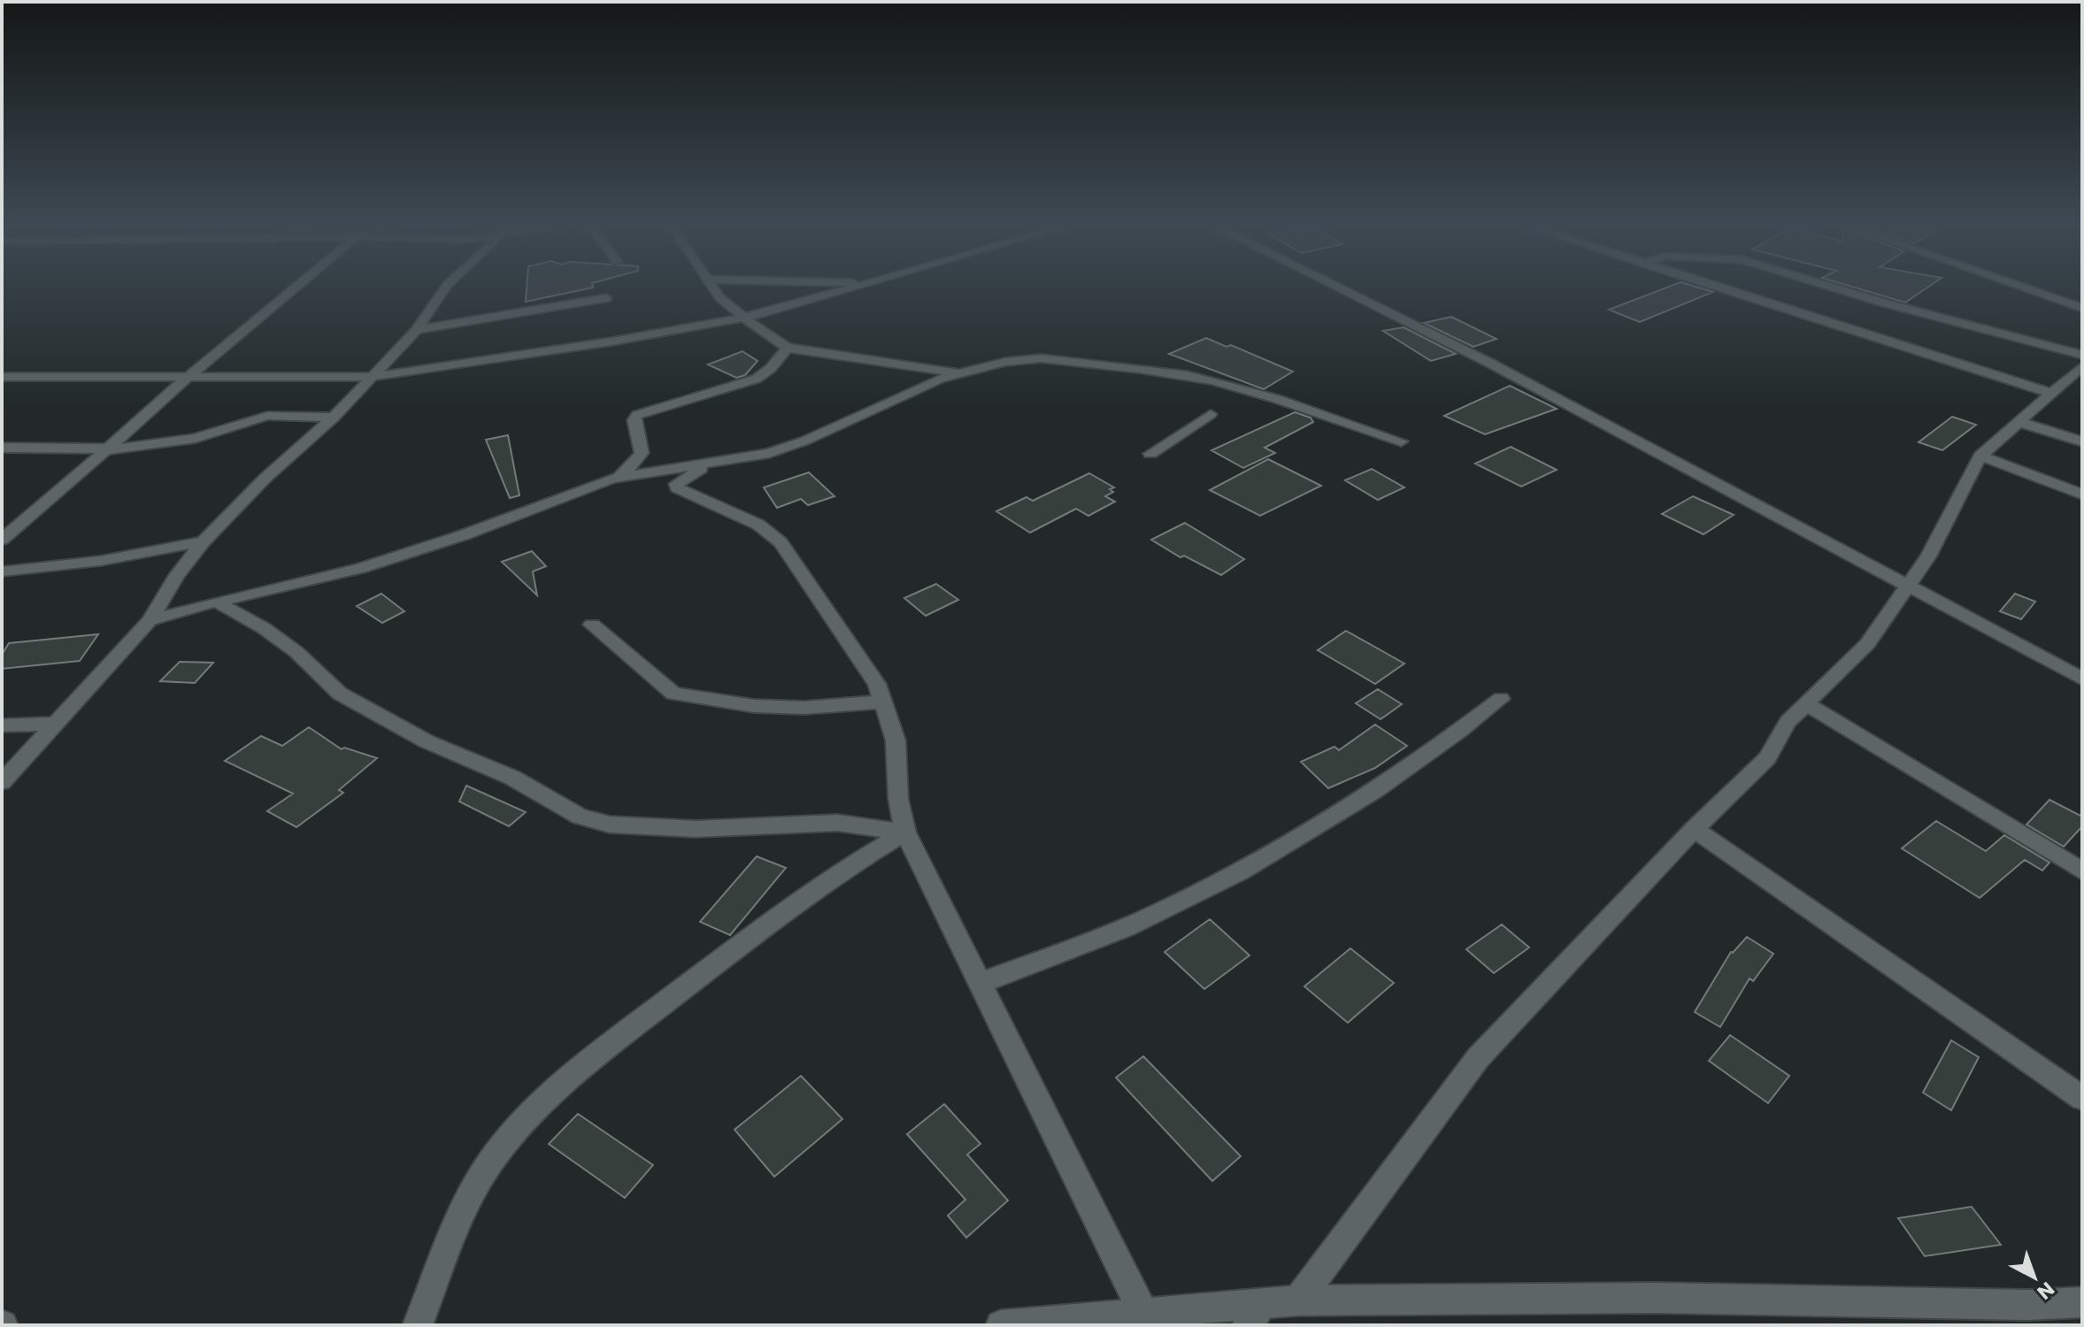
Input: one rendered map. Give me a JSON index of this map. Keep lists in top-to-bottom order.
{
  "north": "bottom right"
}
